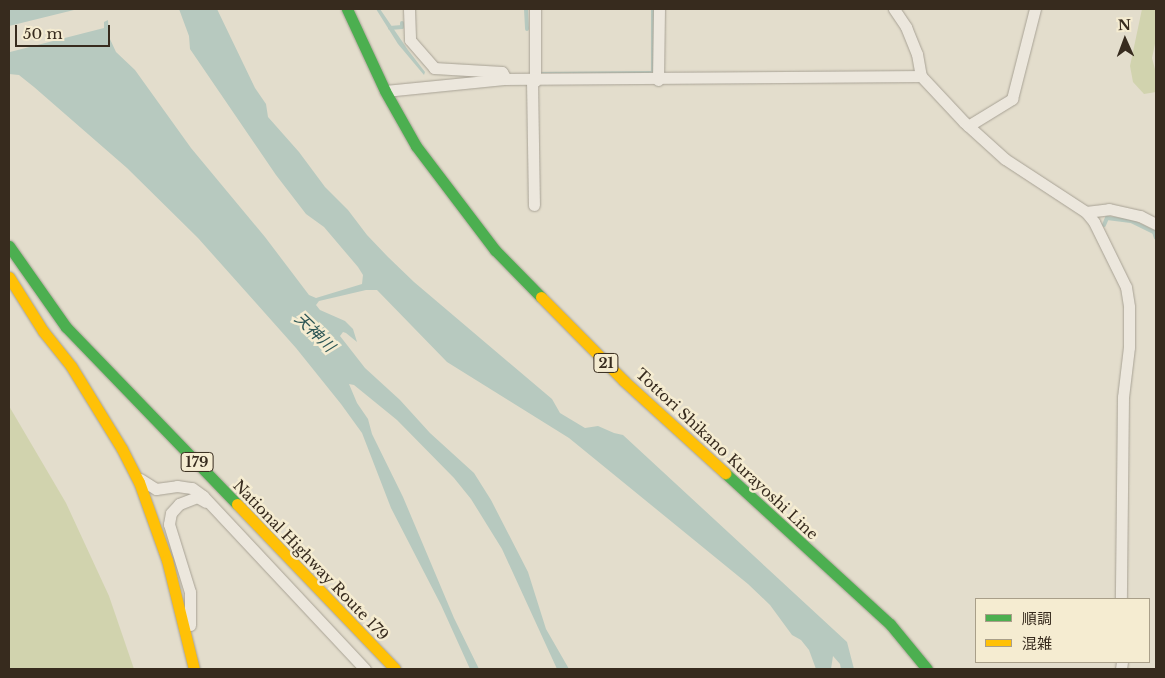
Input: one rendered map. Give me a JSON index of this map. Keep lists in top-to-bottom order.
{
  "streets": {
    "main road": [
      "21",
      "Tottori Shikano Kurayoshi Line",
      "179",
      "National Highway Route 179"
    ]
  },
  "water": ["天神川"],
  "legend": ["順調", "混雑"],
  "scale_bar": "50 m",
  "north": "top"
}
